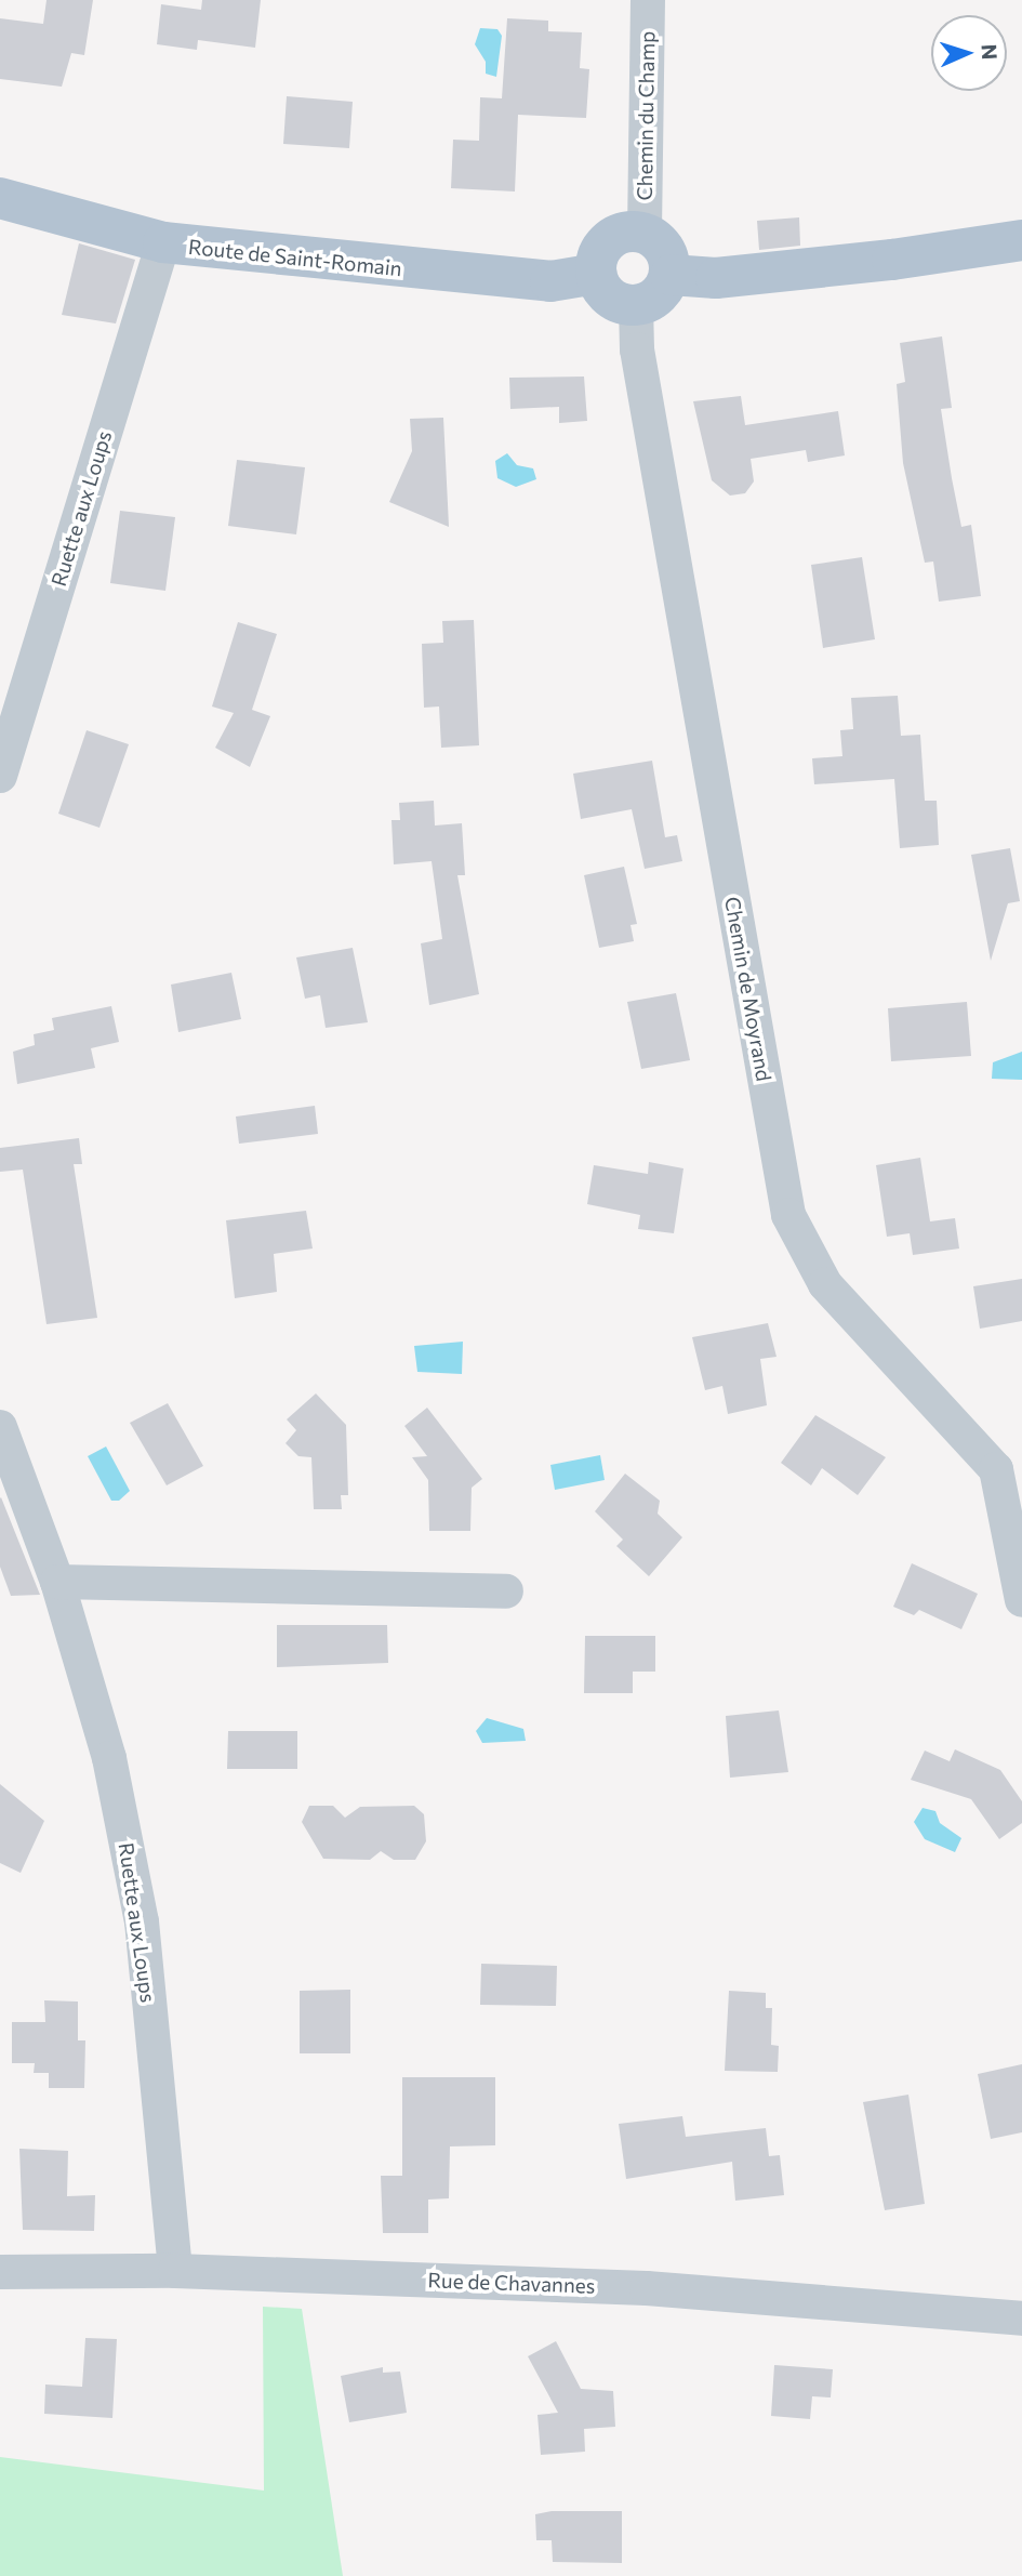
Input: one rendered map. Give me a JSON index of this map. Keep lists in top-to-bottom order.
{
  "streets": {
    "main road": ["Route de Saint-Romain"],
    "street": [
      "Chemin du Champ",
      "Ruette aux Loups",
      "Chemin de Moyrand",
      "Rue de Chavannes"
    ]
  },
  "crossings": [
    ["Chemin du Champ", "Route de Saint-Romain"],
    ["Chemin du Champ", "Chemin de Moyrand"],
    ["Route de Saint-Romain", "Ruette aux Loups"],
    ["Route de Saint-Romain", "Chemin de Moyrand"],
    ["Ruette aux Loups", "Rue de Chavannes"]
  ],
  "north": "right"
}
